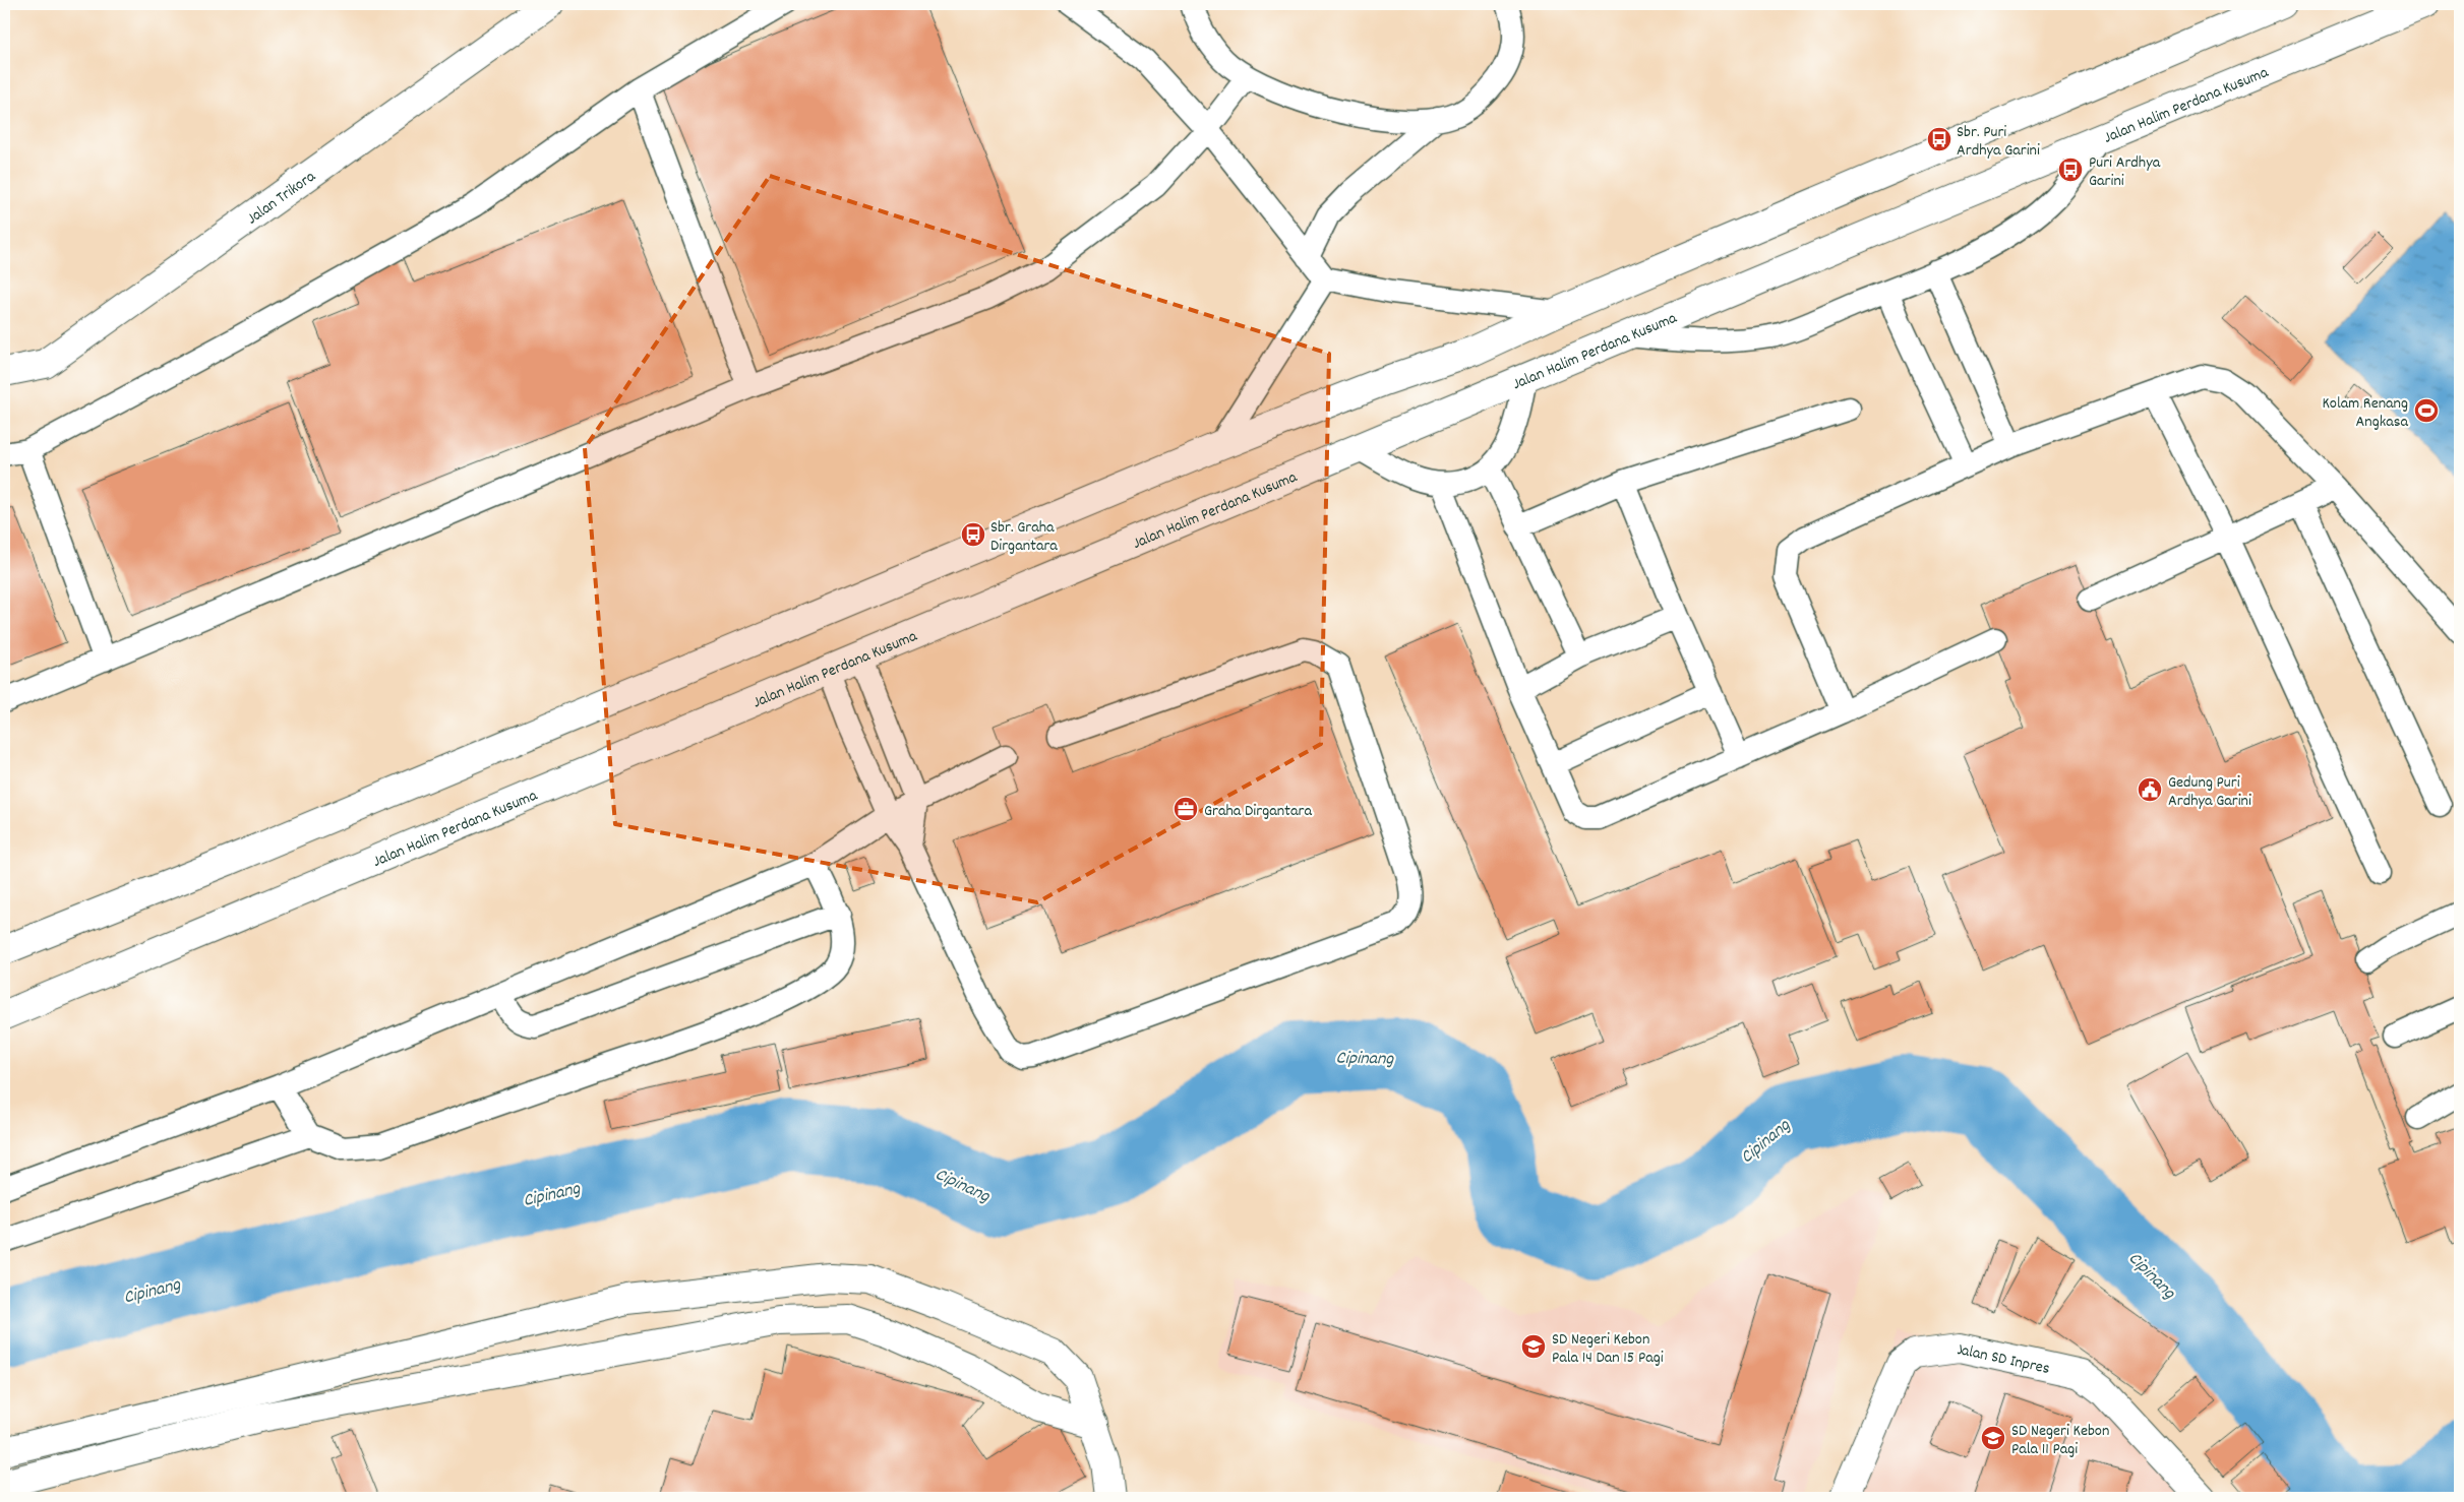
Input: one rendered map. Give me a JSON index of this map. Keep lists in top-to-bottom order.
{
  "streets": {
    "street": ["Jalan Halim Perdana Kusuma", "Jalan Trikora", "Jalan SD Inpres"]
  },
  "water": ["Cipinang"],
  "places": {
    "bus stop": ["Sbr. Puri Ardhya Garini", "Puri Ardhya Garini", "Sbr. Graha Dirgantara"],
    "sports": ["Kolam Renang Angkasa"],
    "public building": ["Gedung Puri Ardhya Garini"],
    "office": ["Graha Dirgantara"],
    "school or university": ["SD Negeri Kebon Pala 14 Dan 15 Pagi", "SD Negeri Kebon Pala 11 Pagi"]
  }
}
